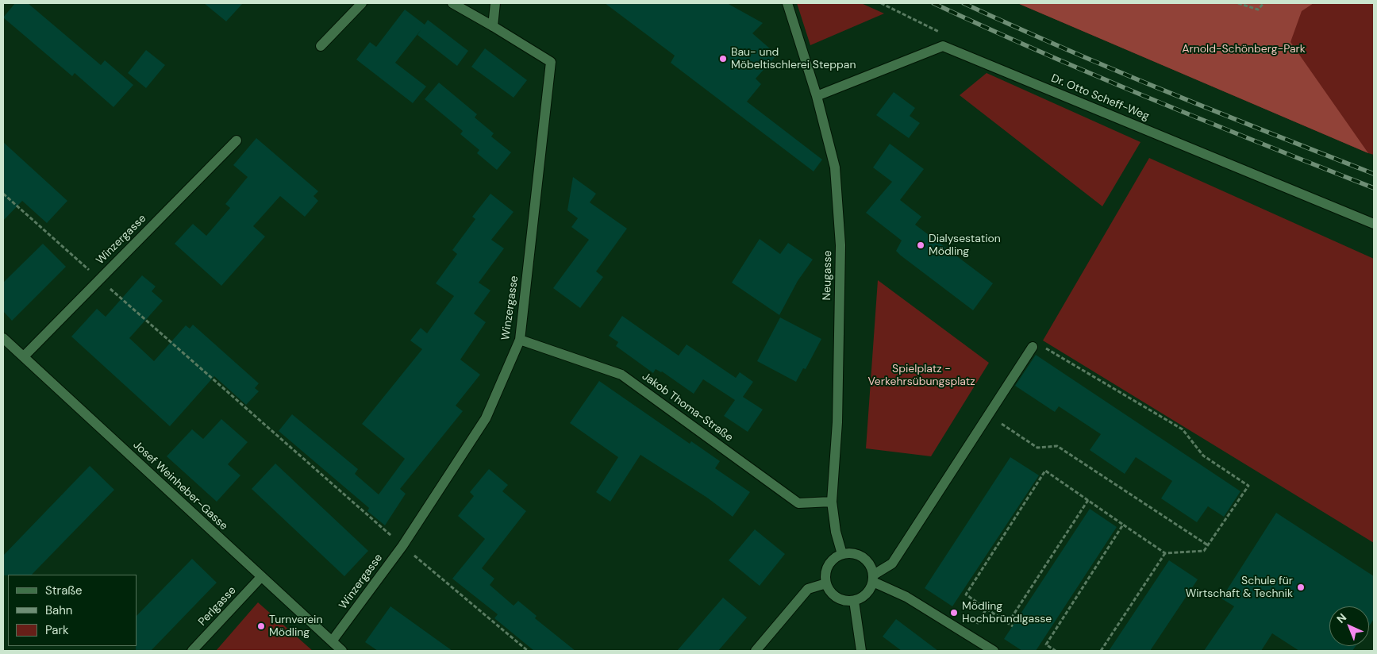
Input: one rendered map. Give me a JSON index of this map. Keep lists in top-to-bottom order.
{
  "streets": {
    "street": [
      "Dr. Otto Scheff-Weg",
      "Winzergasse",
      "Neugasse",
      "Jakob Thoma-Straße",
      "Josef Weinheber-Gasse",
      "Perlgasse"
    ]
  },
  "crossings": [
    ["Dr. Otto Scheff-Weg", "Neugasse"],
    ["Winzergasse", "Jakob Thoma-Straße"],
    ["Winzergasse", "Josef Weinheber-Gasse"],
    ["Neugasse", "Jakob Thoma-Straße"],
    ["Josef Weinheber-Gasse", "Perlgasse"]
  ],
  "parks": ["Arnold-Schönberg-Park", "Spielplatz - Verkehrsübungsplatz"],
  "places": [
    "Bau- und Möbeltischlerei Steppan",
    "Dialysestation Mödling",
    "Schule für Wirtschaft & Technik",
    "Mödling Hochbründlgasse",
    "Turnverein Mödling"
  ],
  "legend": ["Straße", "Bahn", "Park"],
  "north": "top left"
}
